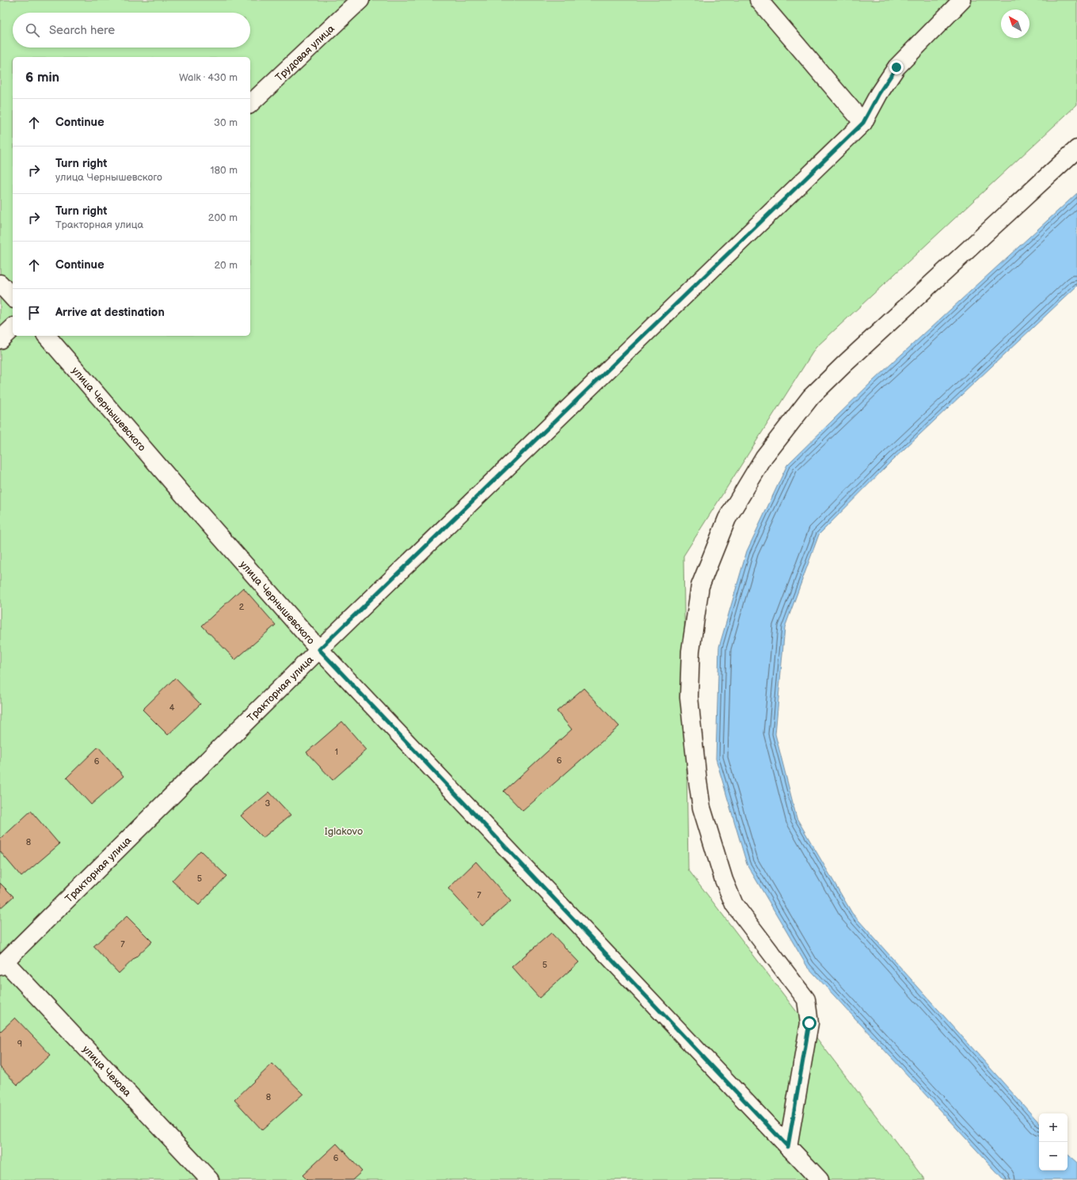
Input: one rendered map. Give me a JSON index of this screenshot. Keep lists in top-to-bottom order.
{
  "streets": {
    "street": [
      "Трудовая улица",
      "улица Чернышевского",
      "Тракторная улица",
      "улица Чехова"
    ]
  },
  "crossings": [
    ["улица Чернышевского", "Тракторная улица"],
    ["Тракторная улица", "улица Чехова"]
  ],
  "parks": ["Iglakovo"],
  "house_numbers": [
    "2",
    "4",
    "1",
    "6",
    "6",
    "3",
    "8",
    "5",
    "7",
    "7",
    "5",
    "9",
    "8",
    "6"
  ],
  "north": "top left",
  "page": {
    "search": "Search here",
    "heading": ["6 min", "Walk · 430 m"],
    "list": [
      ["Continue", "30 m"],
      ["Turn right", "улица Чернышевского", "180 m"],
      ["Turn right", "Тракторная улица", "200 m"],
      ["Continue", "20 m"],
      "Arrive at destination"
    ],
    "map_buttons": ["+", "−"]
  }
}
